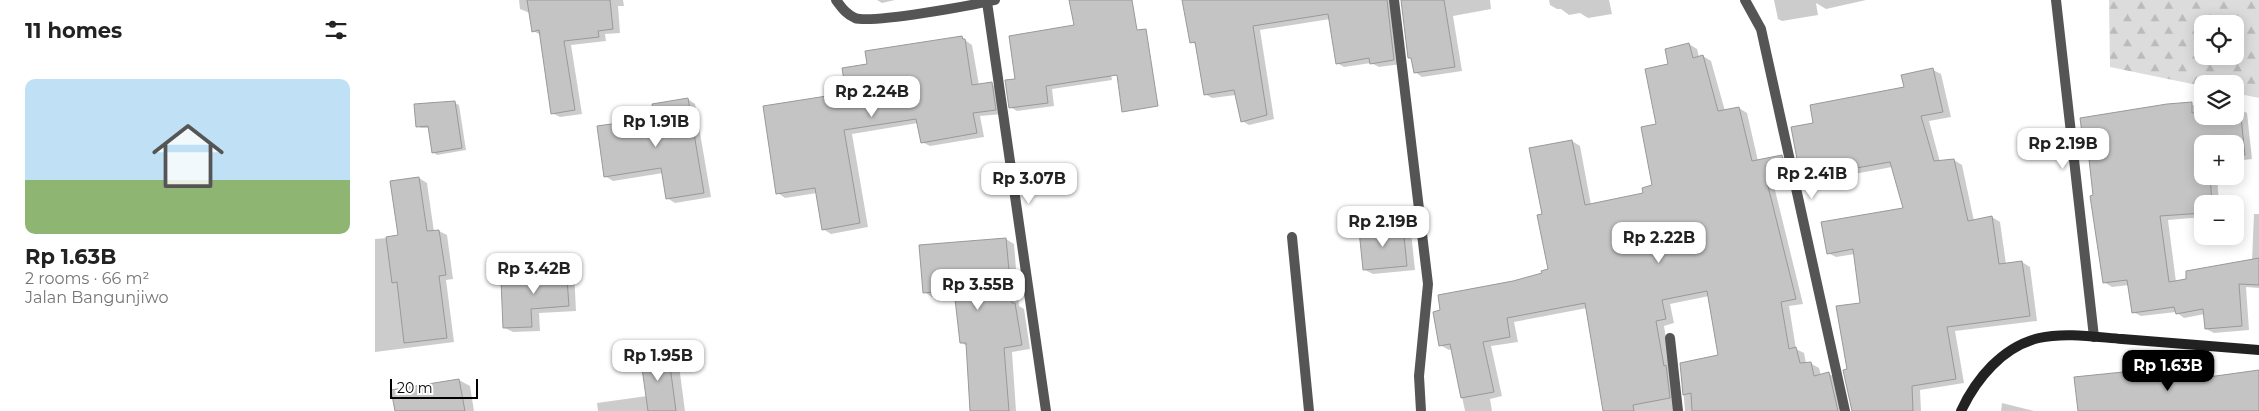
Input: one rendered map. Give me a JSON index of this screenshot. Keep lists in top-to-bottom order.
{
  "scale_bar": "20 m",
  "page": {
    "heading": "11 homes",
    "map_buttons": ["+", "−"],
    "list": [
      {
        "name": "Rp 1.63B",
        "note": "2 rooms · 66 m² · Jalan Bangunjiwo"
      }
    ],
    "price": [
      "Rp 2.24B",
      "Rp 1.91B",
      "Rp 2.19B",
      "Rp 2.41B",
      "Rp 3.07B",
      "Rp 2.19B",
      "Rp 2.22B",
      "Rp 3.42B",
      "Rp 3.55B",
      "Rp 1.95B",
      "Rp 1.63B"
    ],
    "scale": "20 m"
  }
}
